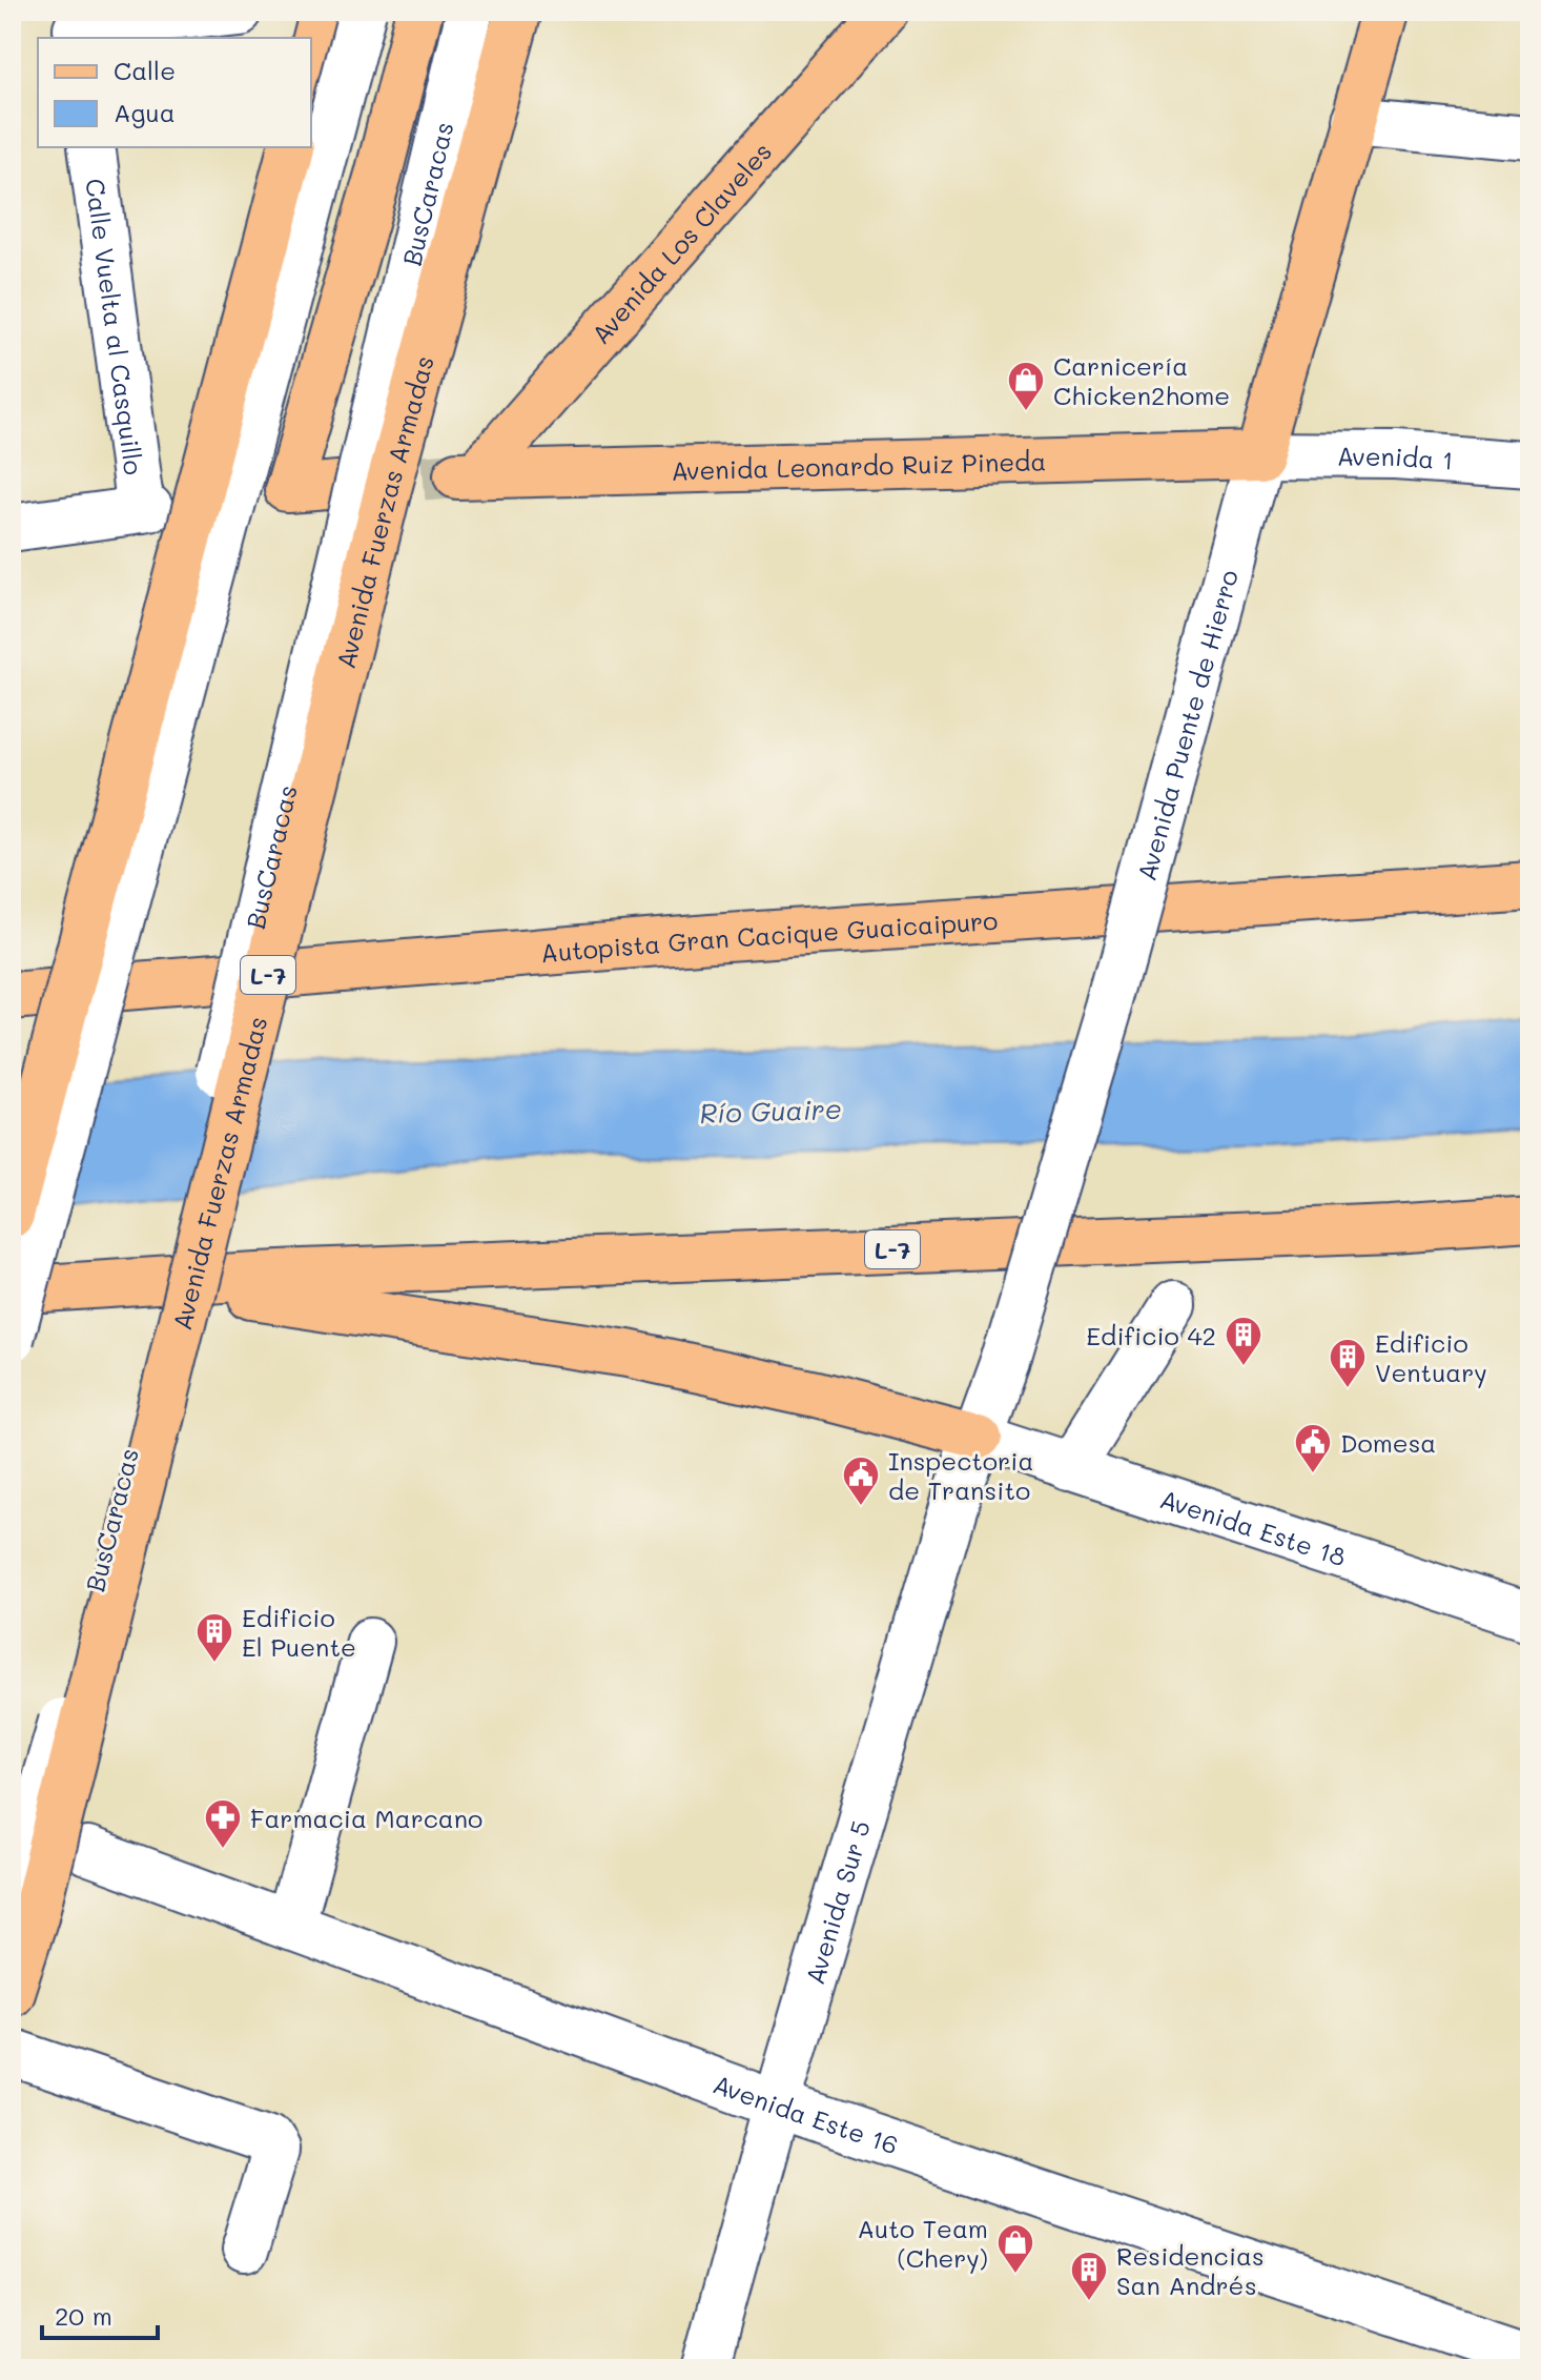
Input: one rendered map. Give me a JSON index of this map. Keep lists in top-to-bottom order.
{
  "streets": {
    "main road": [
      "Avenida Los Claveles",
      "Avenida Leonardo Ruiz Pineda",
      "Avenida Fuerzas Armadas",
      "Avenida Puente de Hierro",
      "Autopista Gran Cacique Guaicaipuro",
      "L-7"
    ],
    "street": [
      "BusCaracas",
      "Calle Vuelta al Casquillo",
      "Avenida 1",
      "Avenida Este 18",
      "Avenida Sur 5",
      "Avenida Este 16"
    ]
  },
  "crossings": [
    ["BusCaracas", "Avenida Fuerzas Armadas"],
    ["Avenida Los Claveles", "Avenida Leonardo Ruiz Pineda"],
    ["Avenida 1", "Avenida Leonardo Ruiz Pineda"],
    ["Avenida 1", "Avenida Puente de Hierro"],
    ["Avenida Leonardo Ruiz Pineda", "Avenida Puente de Hierro"],
    ["Avenida Puente de Hierro", "Avenida Este 18"],
    ["Avenida Puente de Hierro", "Avenida Sur 5"],
    ["Avenida Este 18", "Avenida Sur 5"],
    ["Avenida Sur 5", "Avenida Este 16"]
  ],
  "water": ["Río Guaire"],
  "places": {
    "shop": ["Carnicería Chicken2home", "Auto Team (Chery)"],
    "building": [
      "Edificio 42",
      "Edificio Ventuary",
      "Edificio El Puente",
      "Residencias San Andrés"
    ],
    "public building": ["Domesa", "Inspectoria de Transito"],
    "pharmacy": ["Farmacia Marcano"]
  },
  "legend": ["Calle", "Agua"],
  "scale_bar": "20 m"
}
